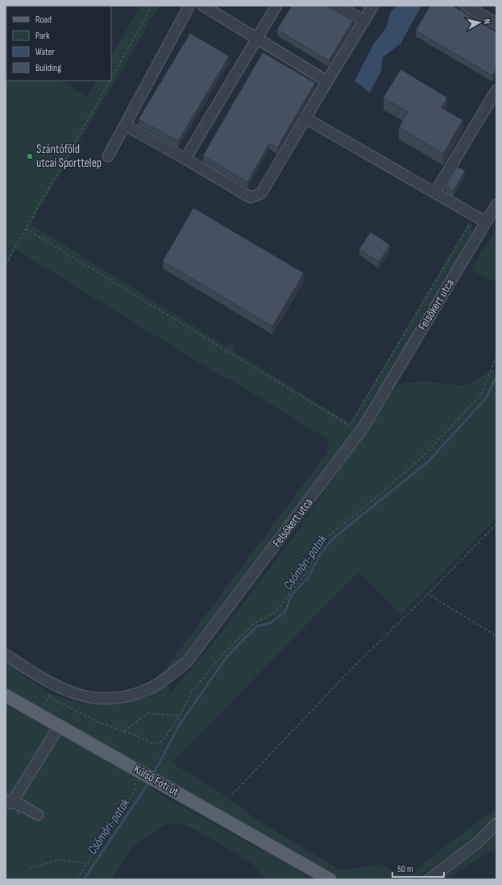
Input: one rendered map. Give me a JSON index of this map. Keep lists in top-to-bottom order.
{
  "streets": {
    "main road": ["Külső Fóti út"],
    "street": ["Felsőkert utca"]
  },
  "water": ["Csömöri-patak"],
  "places": ["Szántóföld utcai Sporttelep"],
  "legend": [
    "Road",
    "Park",
    "Water",
    "Building"
  ],
  "scale_bar": "50 m",
  "north": "right"
}
